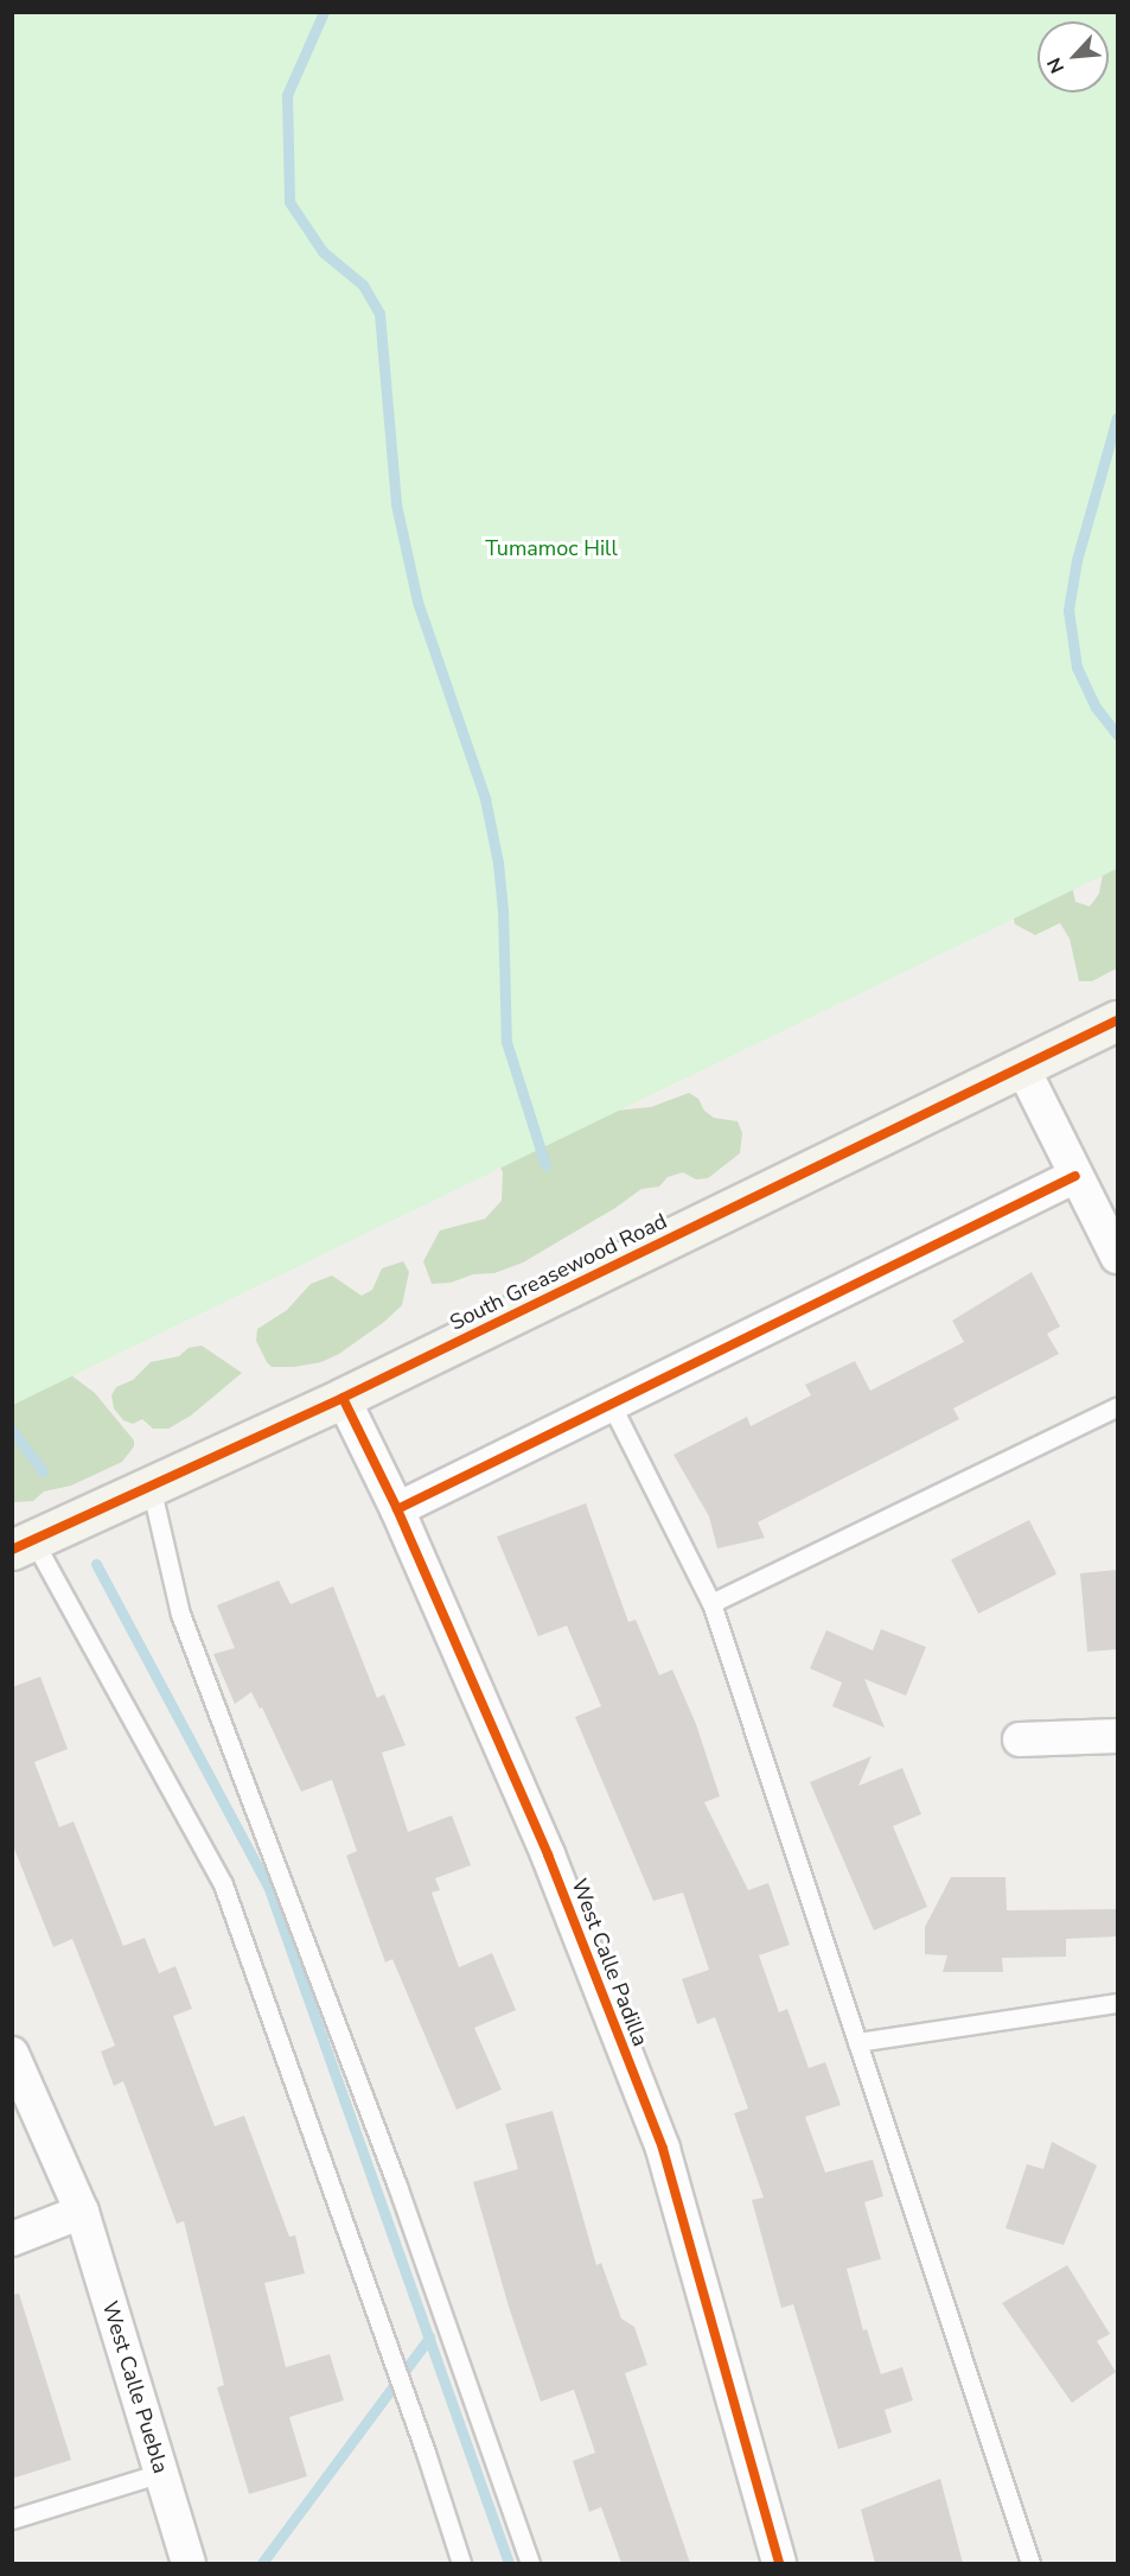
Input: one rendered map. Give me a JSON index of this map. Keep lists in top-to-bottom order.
{
  "streets": {
    "main road": ["South Greasewood Road"],
    "street": ["West Calle Padilla", "West Calle Puebla"]
  },
  "crossings": [
    ["South Greasewood Road", "West Calle Padilla"]
  ],
  "parks": ["Tumamoc Hill"],
  "north": "bottom left"
}
